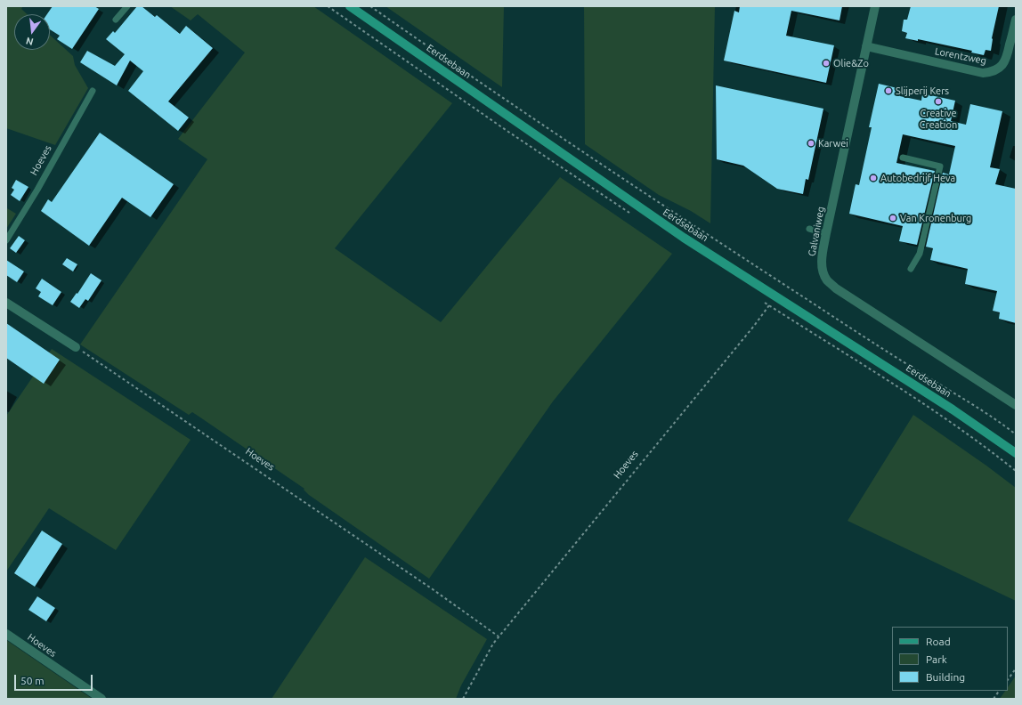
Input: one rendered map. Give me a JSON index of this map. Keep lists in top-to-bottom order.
{
  "streets": {
    "main road": ["Eerdsebaan"],
    "street": ["Lorentzweg", "Hoeves", "Galvaniweg"]
  },
  "crossings": [
    ["Lorentzweg", "Galvaniweg"]
  ],
  "places": [
    "Olie&Zo",
    "Slijperij Kers",
    "Creative Creation",
    "Karwei",
    "Autobedrijf Heva",
    "Van Kronenburg"
  ],
  "legend": ["Road", "Park", "Building"],
  "scale_bar": "50 m",
  "north": "bottom"
}
